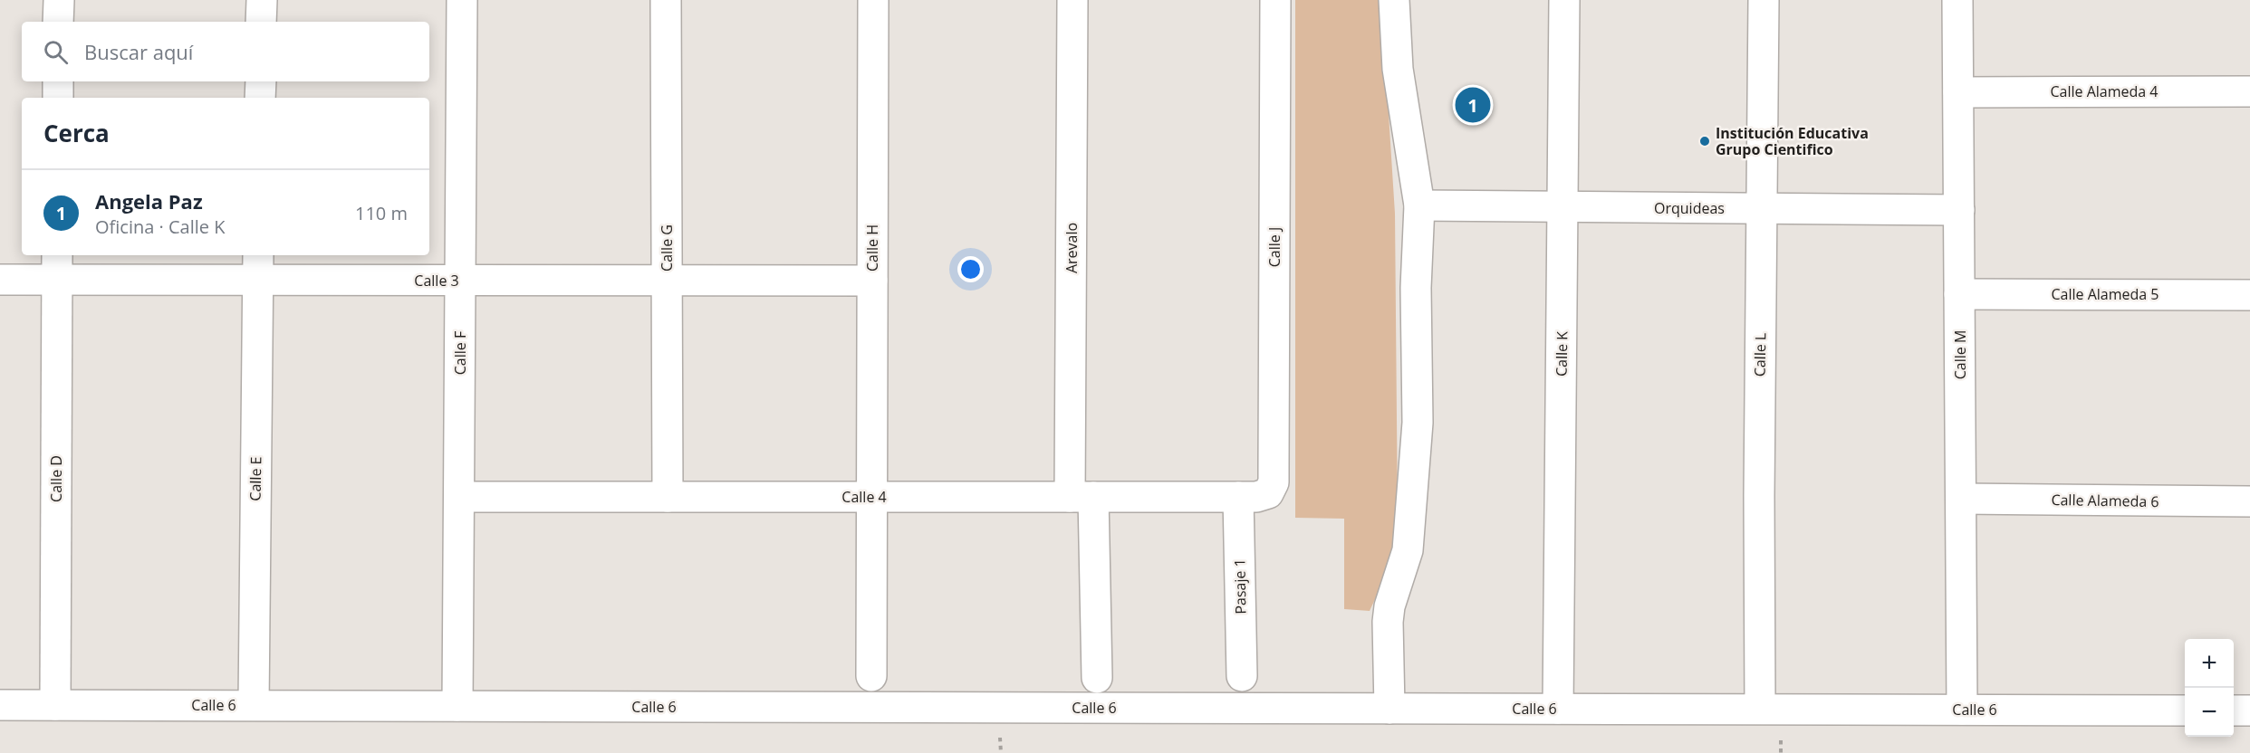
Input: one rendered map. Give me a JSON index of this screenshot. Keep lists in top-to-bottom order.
{
  "streets": {
    "street": [
      "Calle Alameda 4",
      "Orquideas",
      "Calle J",
      "Calle G",
      "Calle H",
      "Arevalo",
      "Calle 3",
      "Calle Alameda 5",
      "Calle F",
      "Calle K",
      "Calle L",
      "Calle M",
      "Calle D",
      "Calle E",
      "Calle 4",
      "Calle Alameda 6",
      "Pasaje 1",
      "Calle 6"
    ]
  },
  "crossings": [
    ["Calle Alameda 4", "Calle M"],
    ["Orquideas", "Calle K"],
    ["Orquideas", "Calle L"],
    ["Orquideas", "Calle M"],
    ["Calle J", "Calle 4"],
    ["Calle G", "Calle 3"],
    ["Calle G", "Calle 4"],
    ["Calle H", "Calle 3"],
    ["Calle H", "Calle 4"],
    ["Arevalo", "Calle 4"],
    ["Calle 3", "Calle F"],
    ["Calle 3", "Calle D"],
    ["Calle 3", "Calle E"],
    ["Calle Alameda 5", "Calle M"],
    ["Calle F", "Calle 4"],
    ["Calle F", "Calle 6"],
    ["Calle K", "Calle 6"],
    ["Calle L", "Calle 6"],
    ["Calle M", "Calle Alameda 6"],
    ["Calle M", "Calle 6"],
    ["Calle D", "Calle 6"],
    ["Calle E", "Calle 6"],
    ["Calle 4", "Pasaje 1"]
  ],
  "places": ["Institución Educativa Grupo Cientifico"],
  "page": {
    "search": "Buscar aquí",
    "pins": "1",
    "heading": "Cerca",
    "list": [
      {
        "mark": "1",
        "name": "Angela Paz",
        "note": "Oficina · Calle K",
        "value": "110 m"
      }
    ],
    "map_buttons": ["+", "−"]
  }
}
